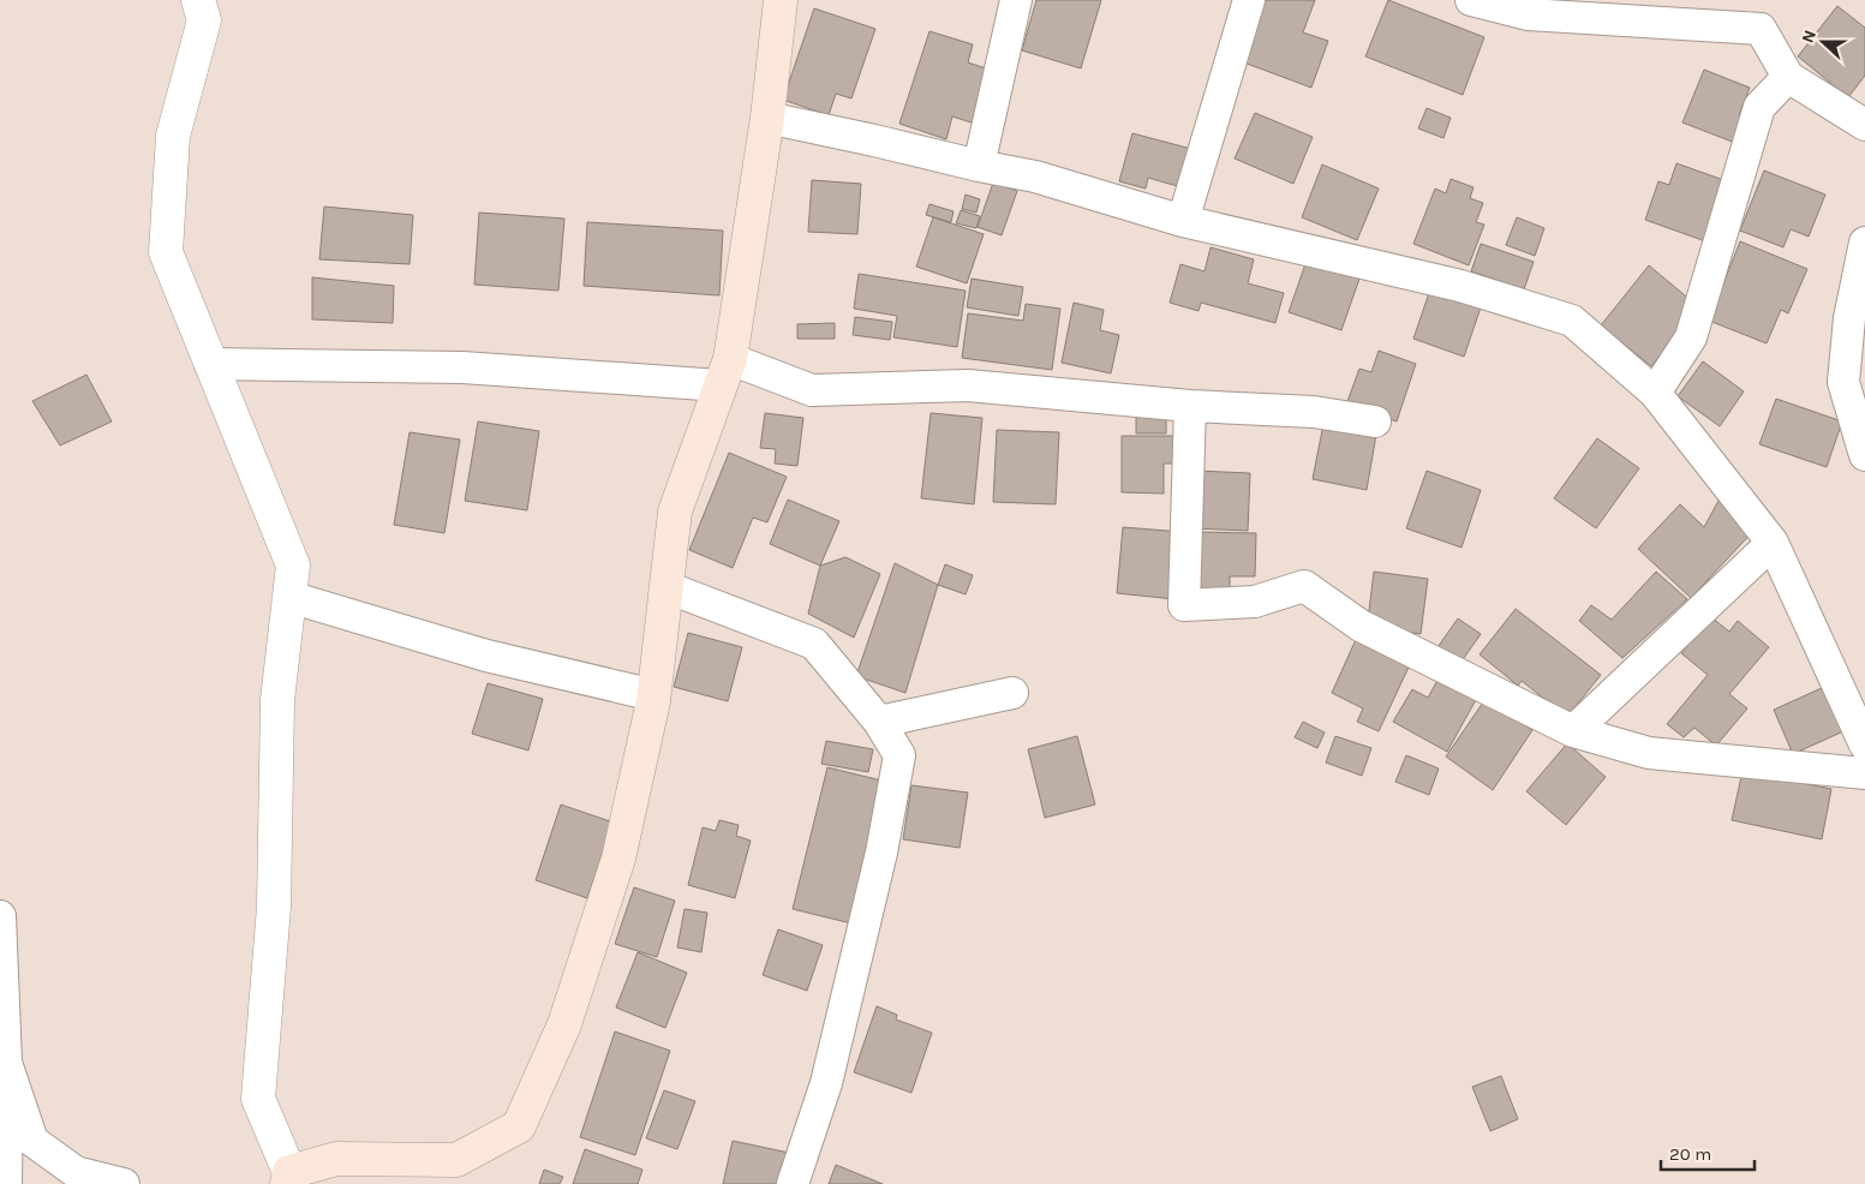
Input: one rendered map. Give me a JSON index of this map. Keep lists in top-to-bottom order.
{
  "scale_bar": "20 m",
  "north": "left"
}
